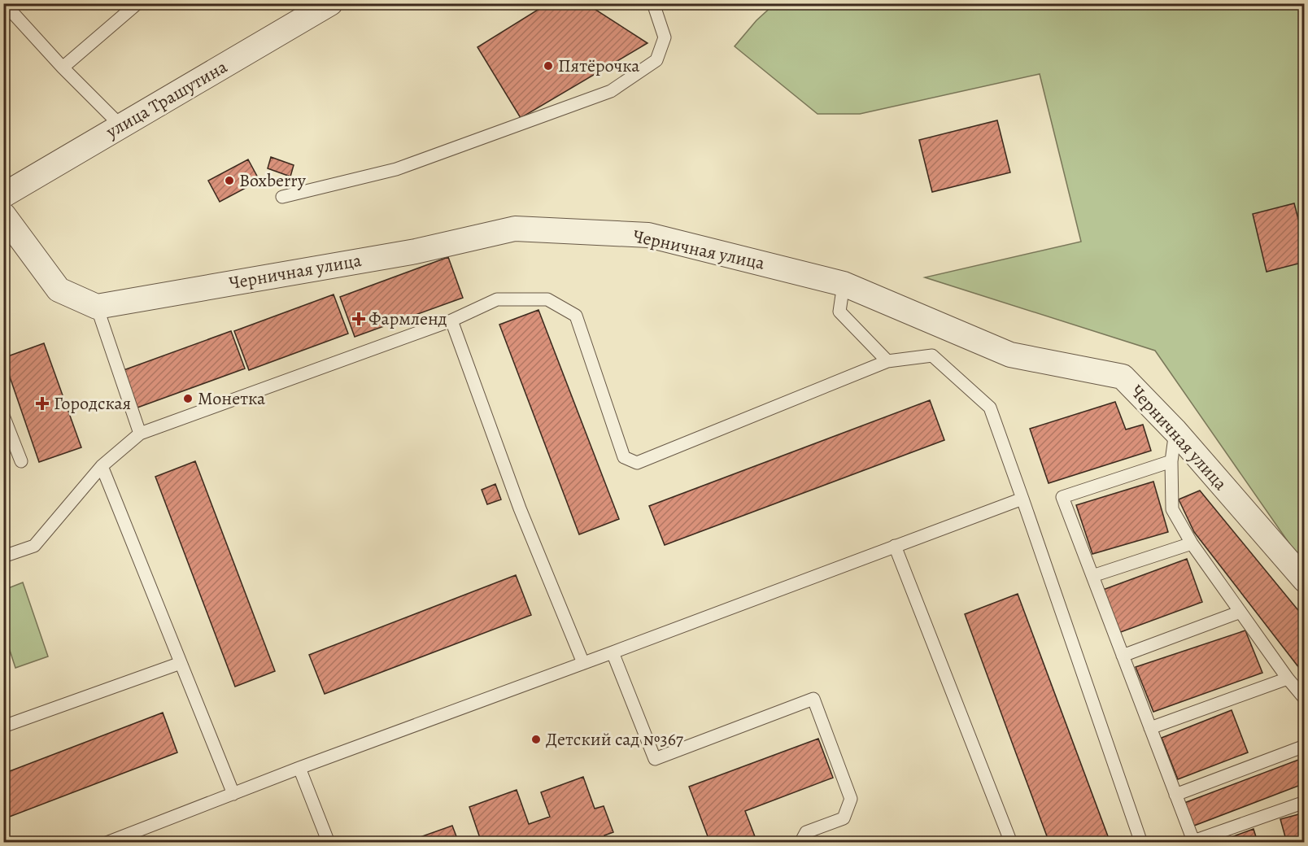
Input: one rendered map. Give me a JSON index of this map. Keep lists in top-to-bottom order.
{
  "streets": {
    "street": ["улица Трашутина", "Черничная улица"]
  },
  "places": {
    "other": [
      "Пятёрочка",
      "Boxberry",
      "Монетка",
      "Детский сад №367"
    ],
    "health": ["Фармленд", "Городская"]
  }
}
